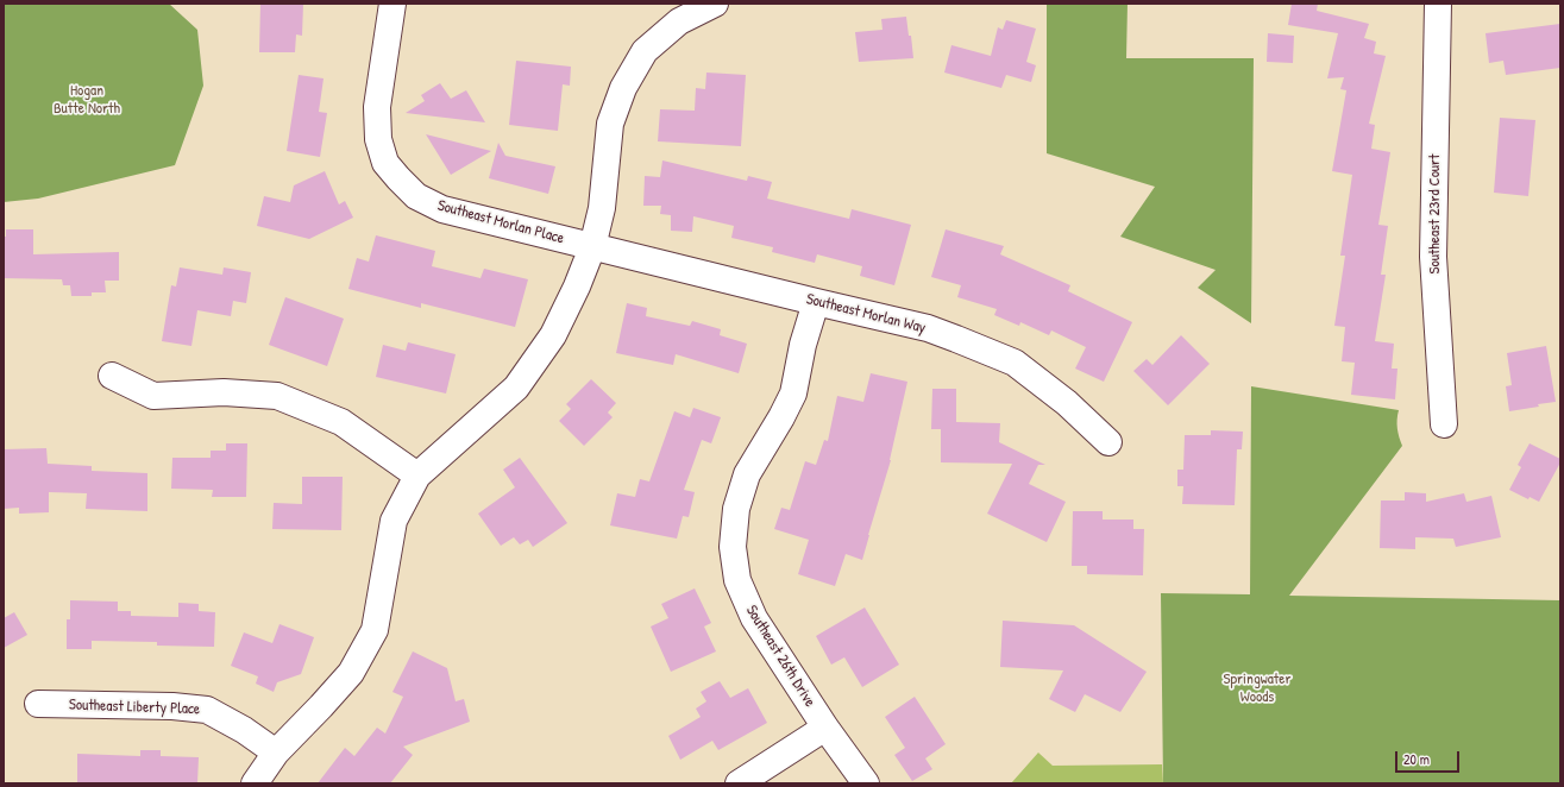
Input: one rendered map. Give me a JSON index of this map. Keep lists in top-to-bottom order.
{
  "streets": {
    "street": [
      "Southeast 23rd Court",
      "Southeast Morlan Place",
      "Southeast Morlan Way",
      "Southeast 26th Drive",
      "Southeast Liberty Place"
    ]
  },
  "crossings": [
    ["Southeast Morlan Place", "Southeast Morlan Way"],
    ["Southeast Morlan Way", "Southeast 26th Drive"]
  ],
  "parks": ["Hogan Butte North", "Springwater Woods"],
  "scale_bar": "20 m"
}
